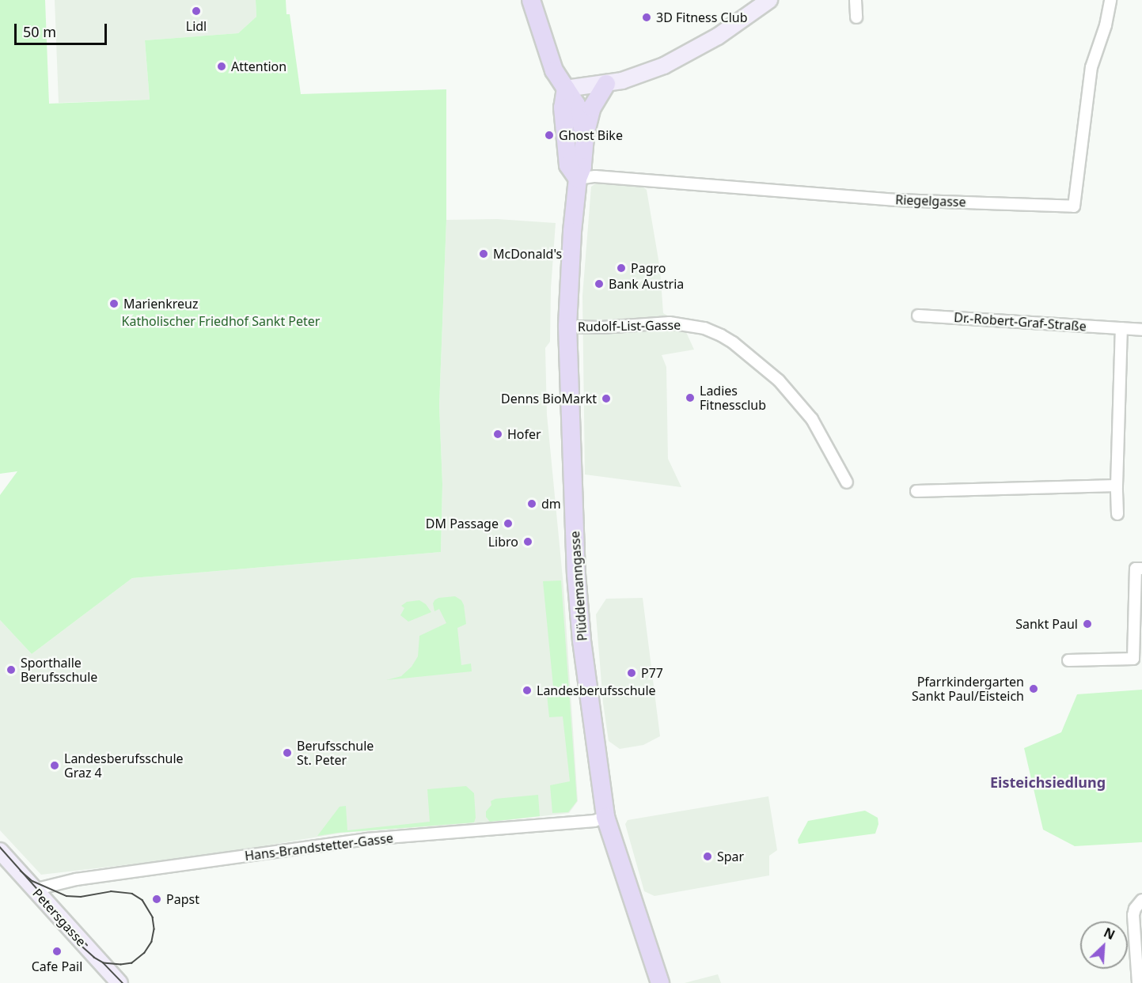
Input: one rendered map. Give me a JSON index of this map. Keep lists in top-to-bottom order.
{
  "streets": {
    "main road": ["Plüddemanngasse", "Petersgasse"],
    "street": [
      "Riegelgasse",
      "Dr.-Robert-Graf-Straße",
      "Rudolf-List-Gasse",
      "Hans-Brandstetter-Gasse"
    ]
  },
  "crossings": [
    ["Riegelgasse", "Plüddemanngasse"],
    ["Rudolf-List-Gasse", "Plüddemanngasse"],
    ["Plüddemanngasse", "Hans-Brandstetter-Gasse"],
    ["Hans-Brandstetter-Gasse", "Petersgasse"]
  ],
  "districts": ["Eisteichsiedlung"],
  "parks": ["Katholischer Friedhof Sankt Peter"],
  "places": [
    "Lidl",
    "3D Fitness Club",
    "Attention",
    "Ghost Bike",
    "McDonald's",
    "Pagro",
    "Bank Austria",
    "Marienkreuz",
    "Ladies Fitnessclub",
    "Denns BioMarkt",
    "Hofer",
    "dm",
    "DM Passage",
    "Libro",
    "Sankt Paul",
    "Sporthalle Berufsschule",
    "P77",
    "Pfarrkindergarten Sankt Paul/Eisteich",
    "Landesberufsschule",
    "Berufsschule St. Peter",
    "Landesberufsschule Graz 4",
    "Spar",
    "Papst",
    "Cafe Pail"
  ],
  "scale_bar": "50 m",
  "north": "top right"
}
